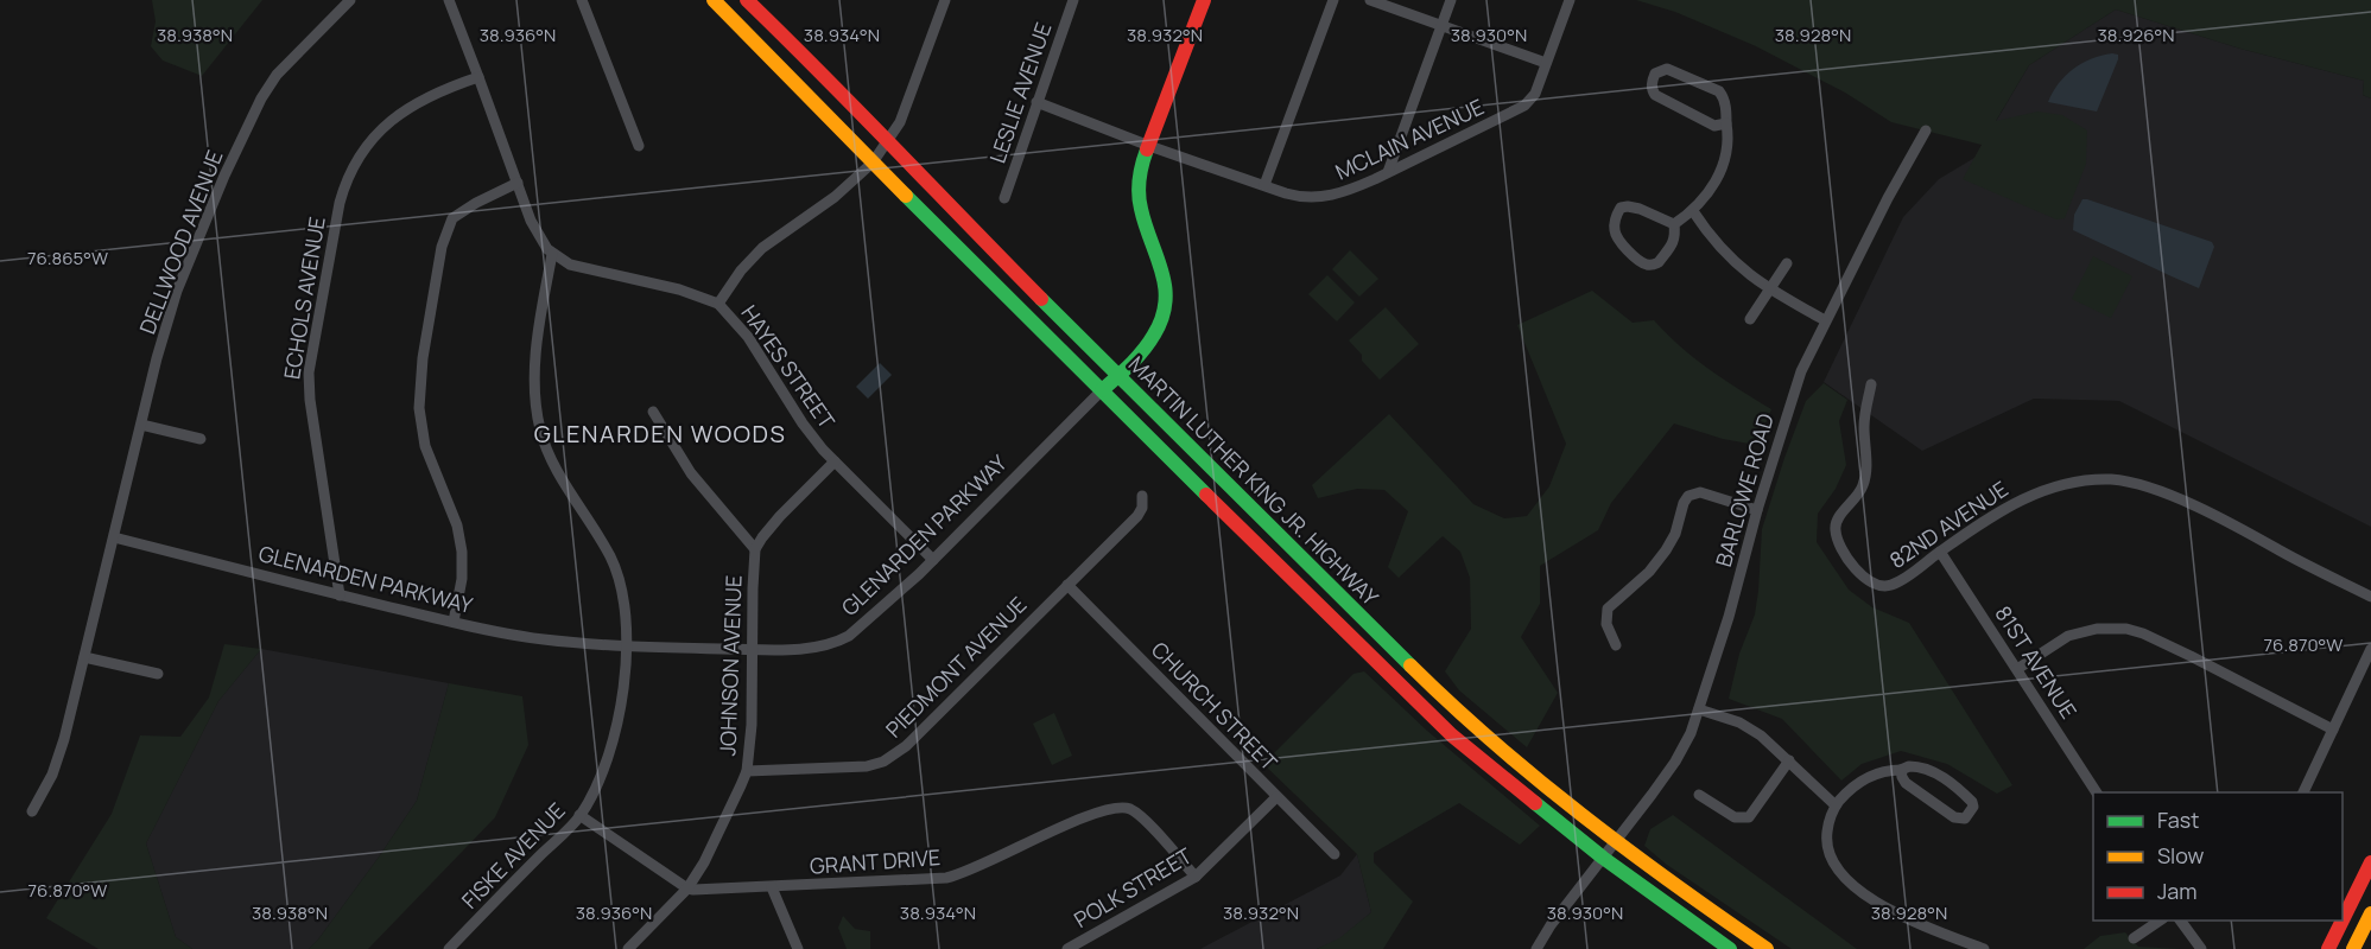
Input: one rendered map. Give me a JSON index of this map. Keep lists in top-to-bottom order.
{
  "streets": {
    "main road": ["MARTIN LUTHER KING JR. HIGHWAY", "GLENARDEN PARKWAY"],
    "street": [
      "LESLIE AVENUE",
      "MCLAIN AVENUE",
      "DELLWOOD AVENUE",
      "ECHOLS AVENUE",
      "HAYES STREET",
      "BARLOWE ROAD",
      "82ND AVENUE",
      "81ST AVENUE",
      "JOHNSON AVENUE",
      "PIEDMONT AVENUE",
      "CHURCH STREET",
      "FISKE AVENUE",
      "GRANT DRIVE",
      "POLK STREET"
    ]
  },
  "crossings": [
    ["LESLIE AVENUE", "MCLAIN AVENUE"],
    ["MCLAIN AVENUE", "GLENARDEN PARKWAY"],
    ["DELLWOOD AVENUE", "GLENARDEN PARKWAY"],
    ["ECHOLS AVENUE", "GLENARDEN PARKWAY"],
    ["HAYES STREET", "GLENARDEN PARKWAY"],
    ["HAYES STREET", "JOHNSON AVENUE"],
    ["HAYES STREET", "FISKE AVENUE"],
    ["MARTIN LUTHER KING JR. HIGHWAY", "BARLOWE ROAD"],
    ["MARTIN LUTHER KING JR. HIGHWAY", "GLENARDEN PARKWAY"],
    ["82ND AVENUE", "81ST AVENUE"],
    ["GLENARDEN PARKWAY", "JOHNSON AVENUE"],
    ["GLENARDEN PARKWAY", "FISKE AVENUE"],
    ["JOHNSON AVENUE", "PIEDMONT AVENUE"],
    ["JOHNSON AVENUE", "GRANT DRIVE"],
    ["PIEDMONT AVENUE", "CHURCH STREET"],
    ["CHURCH STREET", "POLK STREET"],
    ["GRANT DRIVE", "POLK STREET"]
  ],
  "districts": ["GLENARDEN WOODS"],
  "legend": ["Fast", "Slow", "Jam"],
  "coordinates": [
    "38.938°N",
    "38.936°N",
    "38.934°N",
    "38.932°N",
    "38.930°N",
    "38.928°N",
    "38.926°N",
    "76.865°W",
    "76.870°W"
  ]
}
